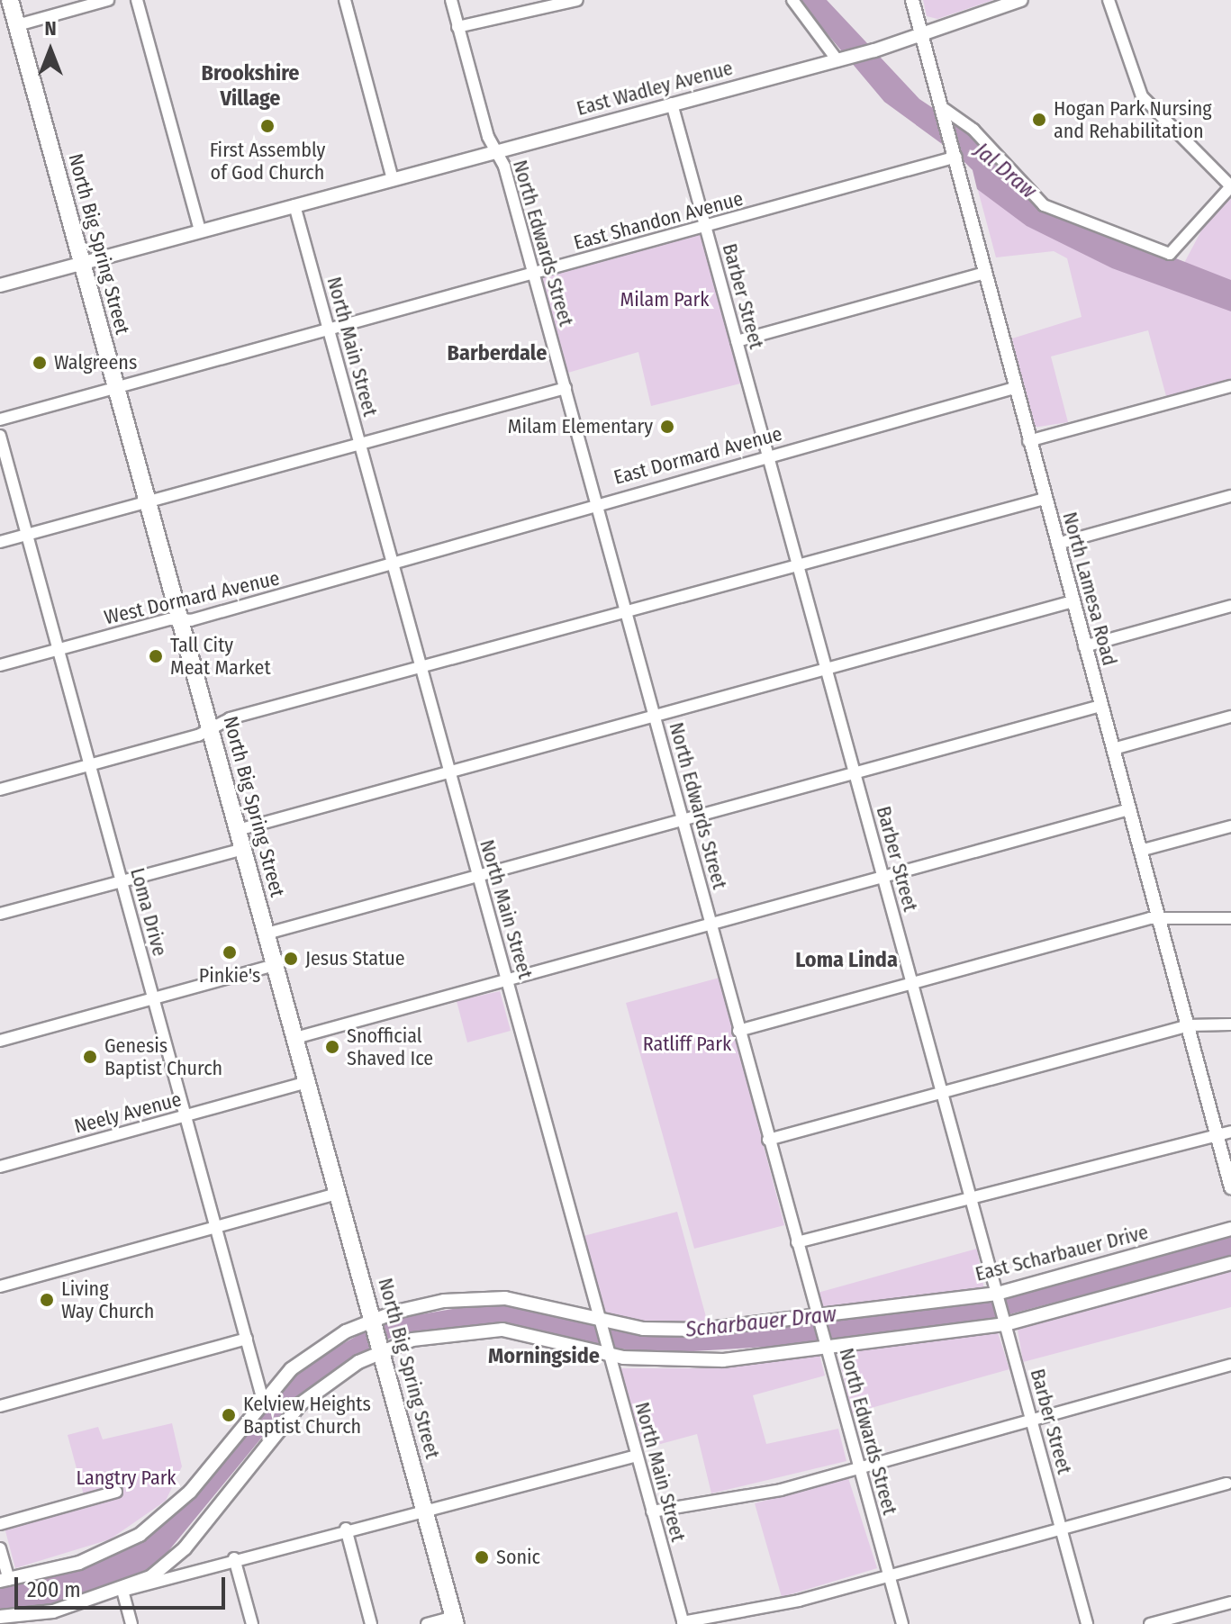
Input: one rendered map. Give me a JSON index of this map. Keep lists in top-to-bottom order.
{
  "streets": {
    "highway": ["North Big Spring Street"],
    "main road": ["East Wadley Avenue", "North Lamesa Road", "East Scharbauer Drive"],
    "street": [
      "East Shandon Avenue",
      "North Edwards Street",
      "Barber Street",
      "North Main Street",
      "East Dormard Avenue",
      "West Dormard Avenue",
      "Loma Drive",
      "Neely Avenue"
    ]
  },
  "crossings": [
    ["East Wadley Avenue", "North Edwards Street"],
    ["East Wadley Avenue", "North Big Spring Street"],
    ["East Wadley Avenue", "Barber Street"],
    ["East Wadley Avenue", "North Main Street"],
    ["East Wadley Avenue", "North Lamesa Road"],
    ["East Shandon Avenue", "North Edwards Street"],
    ["East Shandon Avenue", "North Big Spring Street"],
    ["East Shandon Avenue", "Barber Street"],
    ["East Shandon Avenue", "North Main Street"],
    ["East Shandon Avenue", "North Lamesa Road"],
    ["North Edwards Street", "East Dormard Avenue"],
    ["North Edwards Street", "East Scharbauer Drive"],
    ["North Big Spring Street", "West Dormard Avenue"],
    ["North Big Spring Street", "Neely Avenue"],
    ["North Big Spring Street", "East Scharbauer Drive"],
    ["Barber Street", "East Dormard Avenue"],
    ["Barber Street", "East Scharbauer Drive"],
    ["North Main Street", "East Dormard Avenue"],
    ["North Main Street", "West Dormard Avenue"],
    ["North Main Street", "East Scharbauer Drive"],
    ["East Dormard Avenue", "North Lamesa Road"],
    ["East Dormard Avenue", "West Dormard Avenue"],
    ["West Dormard Avenue", "Loma Drive"],
    ["Loma Drive", "Neely Avenue"],
    ["Loma Drive", "East Scharbauer Drive"]
  ],
  "districts": [
    "Brookshire Village",
    "Barberdale",
    "Loma Linda",
    "Morningside"
  ],
  "water": ["Jal Draw", "Scharbauer Draw"],
  "parks": ["Milam Park", "Ratliff Park", "Langtry Park"],
  "places": [
    "Hogan Park Nursing and Rehabilitation",
    "First Assembly of God Church",
    "Walgreens",
    "Milam Elementary",
    "Tall City Meat Market",
    "Pinkie's",
    "Jesus Statue",
    "Snofficial Shaved Ice",
    "Genesis Baptist Church",
    "Living Way Church",
    "Kelview Heights Baptist Church",
    "Sonic"
  ],
  "scale_bar": "200 m",
  "north": "top"
}
